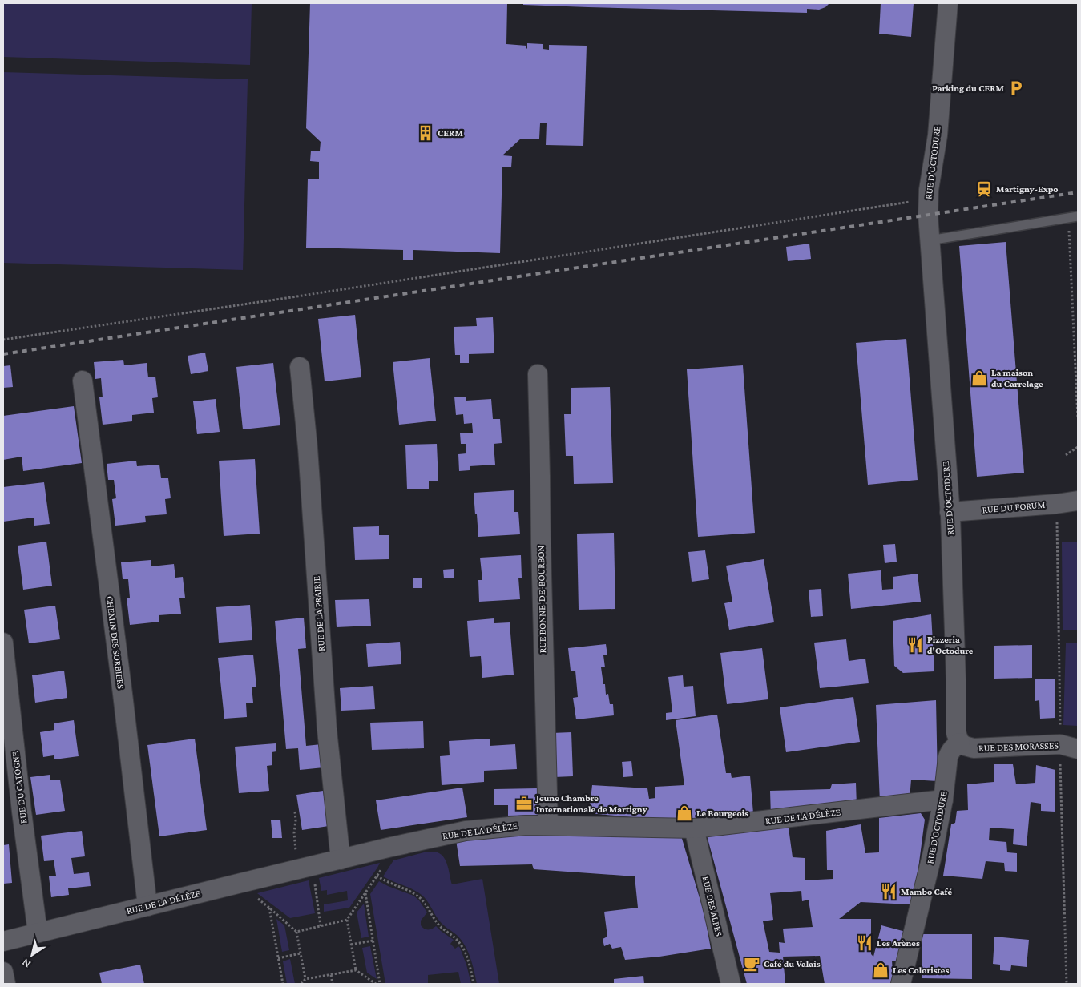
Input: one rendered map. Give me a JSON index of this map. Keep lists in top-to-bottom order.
{
  "streets": {
    "street": [
      "RUE D'OCTODURE",
      "RUE DU FORUM",
      "RUE BONNE-DE-BOURBON",
      "RUE DE LA PRAIRIE",
      "CHEMIN DES SORBIERS",
      "RUE DES MORASSES",
      "RUE DU CATOGNE",
      "RUE DE LA DÉLÈZE",
      "RUE DES ALPES"
    ]
  },
  "crossings": [
    ["RUE D'OCTODURE", "RUE DU FORUM"],
    ["RUE D'OCTODURE", "RUE DES MORASSES"],
    ["RUE D'OCTODURE", "RUE DE LA DÉLÈZE"],
    ["RUE BONNE-DE-BOURBON", "RUE DE LA DÉLÈZE"],
    ["RUE DE LA PRAIRIE", "RUE DE LA DÉLÈZE"],
    ["CHEMIN DES SORBIERS", "RUE DE LA DÉLÈZE"],
    ["RUE DU CATOGNE", "RUE DE LA DÉLÈZE"],
    ["RUE DE LA DÉLÈZE", "RUE DES ALPES"]
  ],
  "places": {
    "parking": ["Parking du CERM"],
    "building": ["CERM"],
    "station": ["Martigny-Expo"],
    "shop": ["La maison du Carrelage", "Le Bourgeois", "Les Coloristes"],
    "restaurant": ["Pizzeria d'Octodure", "Mambo Café", "Les Arènes"],
    "office": ["Jeune Chambre Internationale de Martigny"],
    "cafe": ["Café du Valais"]
  },
  "north": "bottom left"
}
